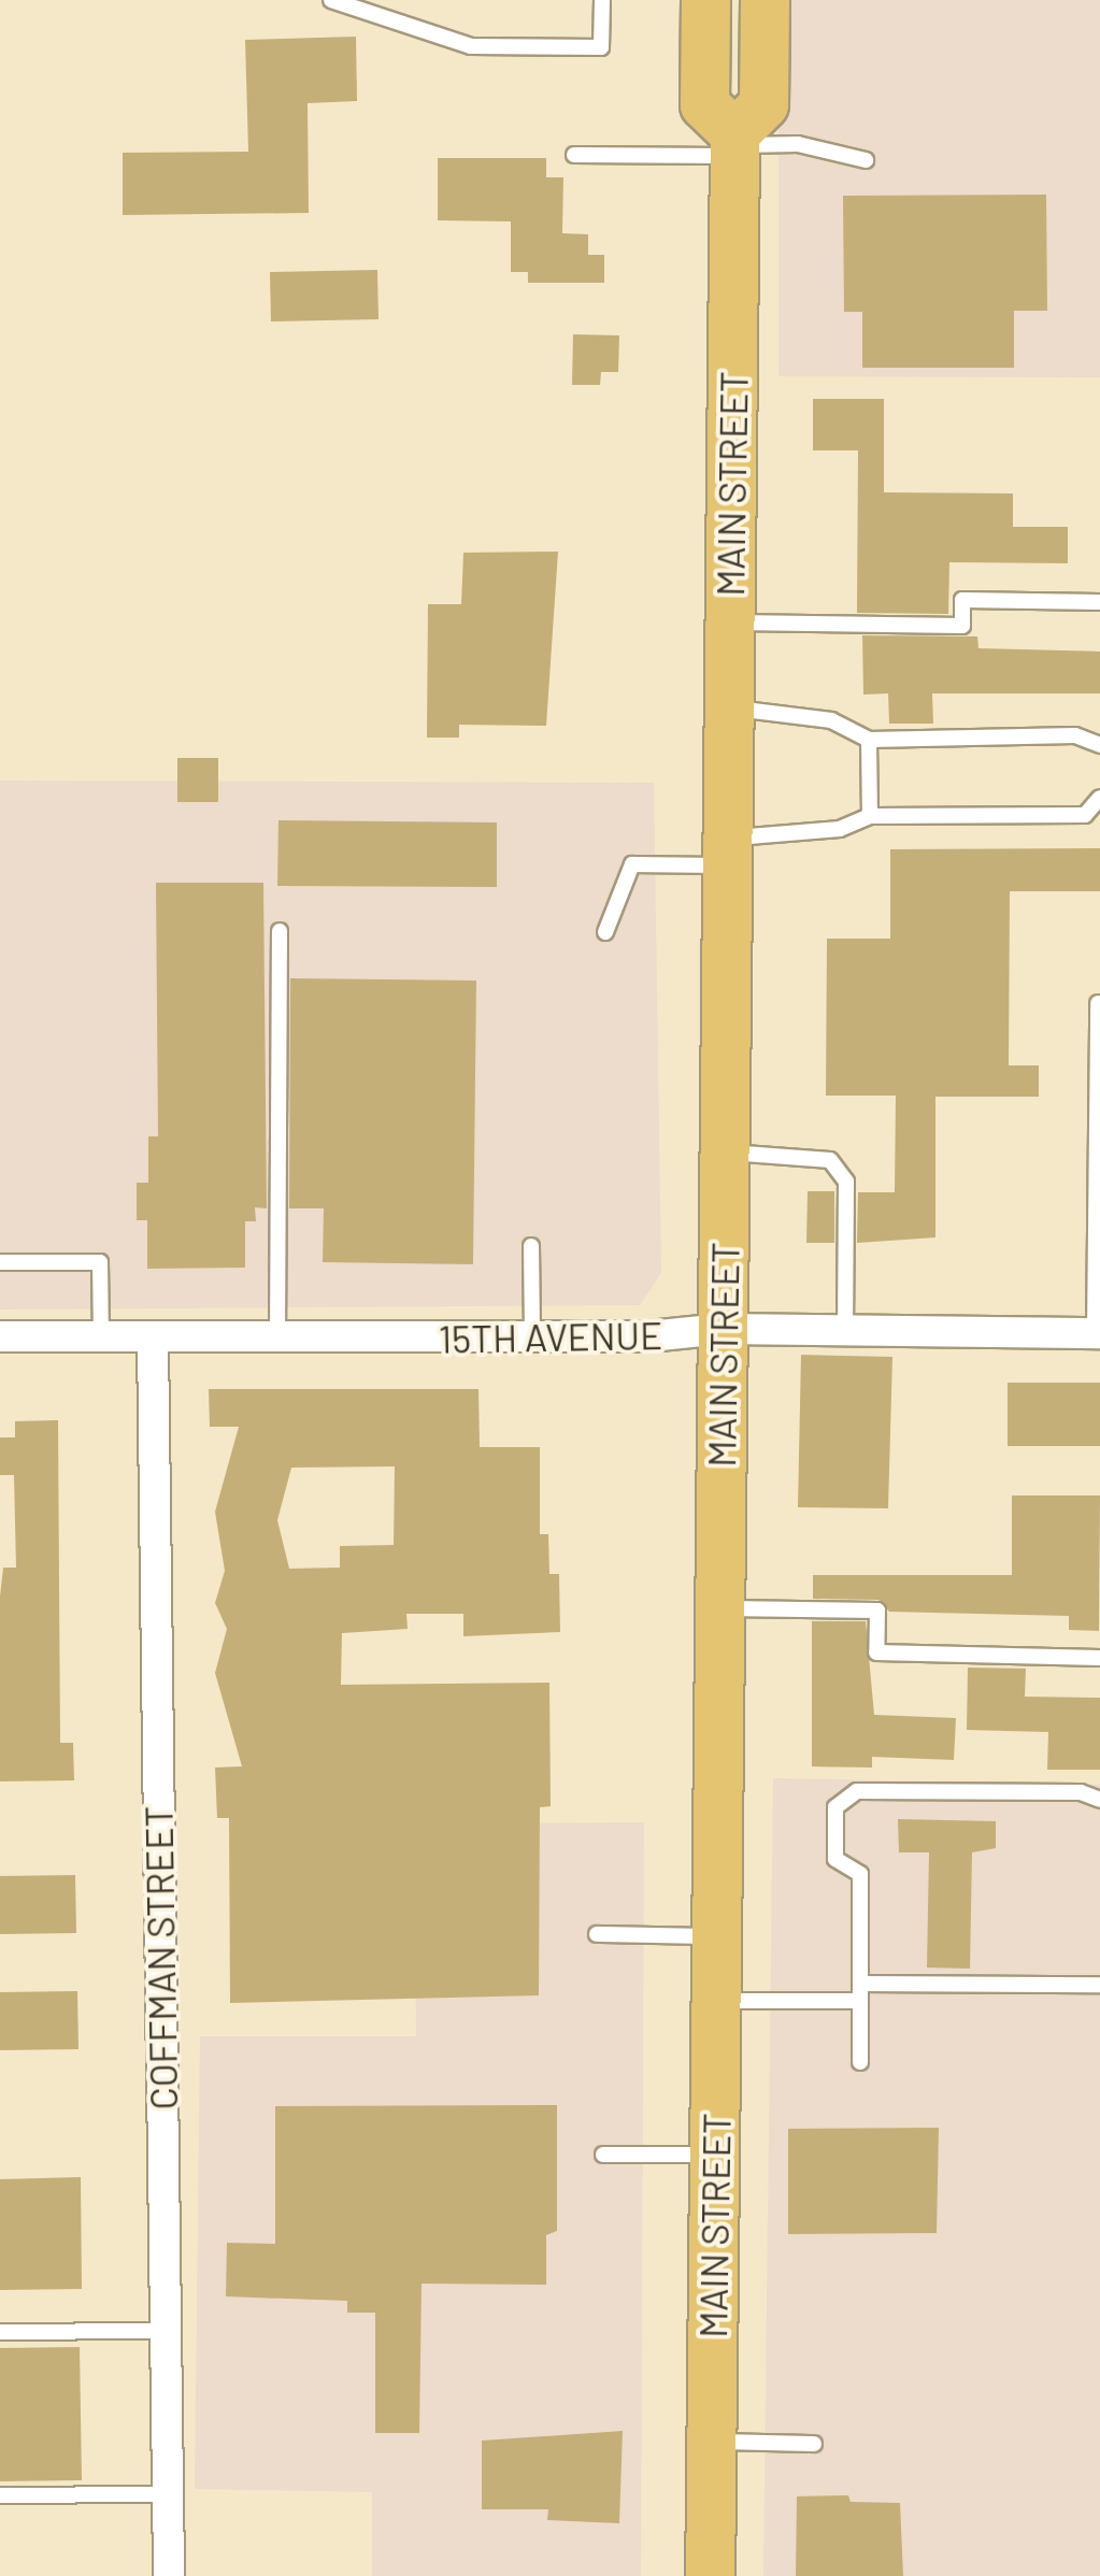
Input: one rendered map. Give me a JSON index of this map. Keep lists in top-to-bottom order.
{
  "streets": {
    "highway": ["MAIN STREET"],
    "street": ["15TH AVENUE", "COFFMAN STREET"]
  },
  "crossings": [
    ["MAIN STREET", "15TH AVENUE"],
    ["15TH AVENUE", "COFFMAN STREET"]
  ]
}
